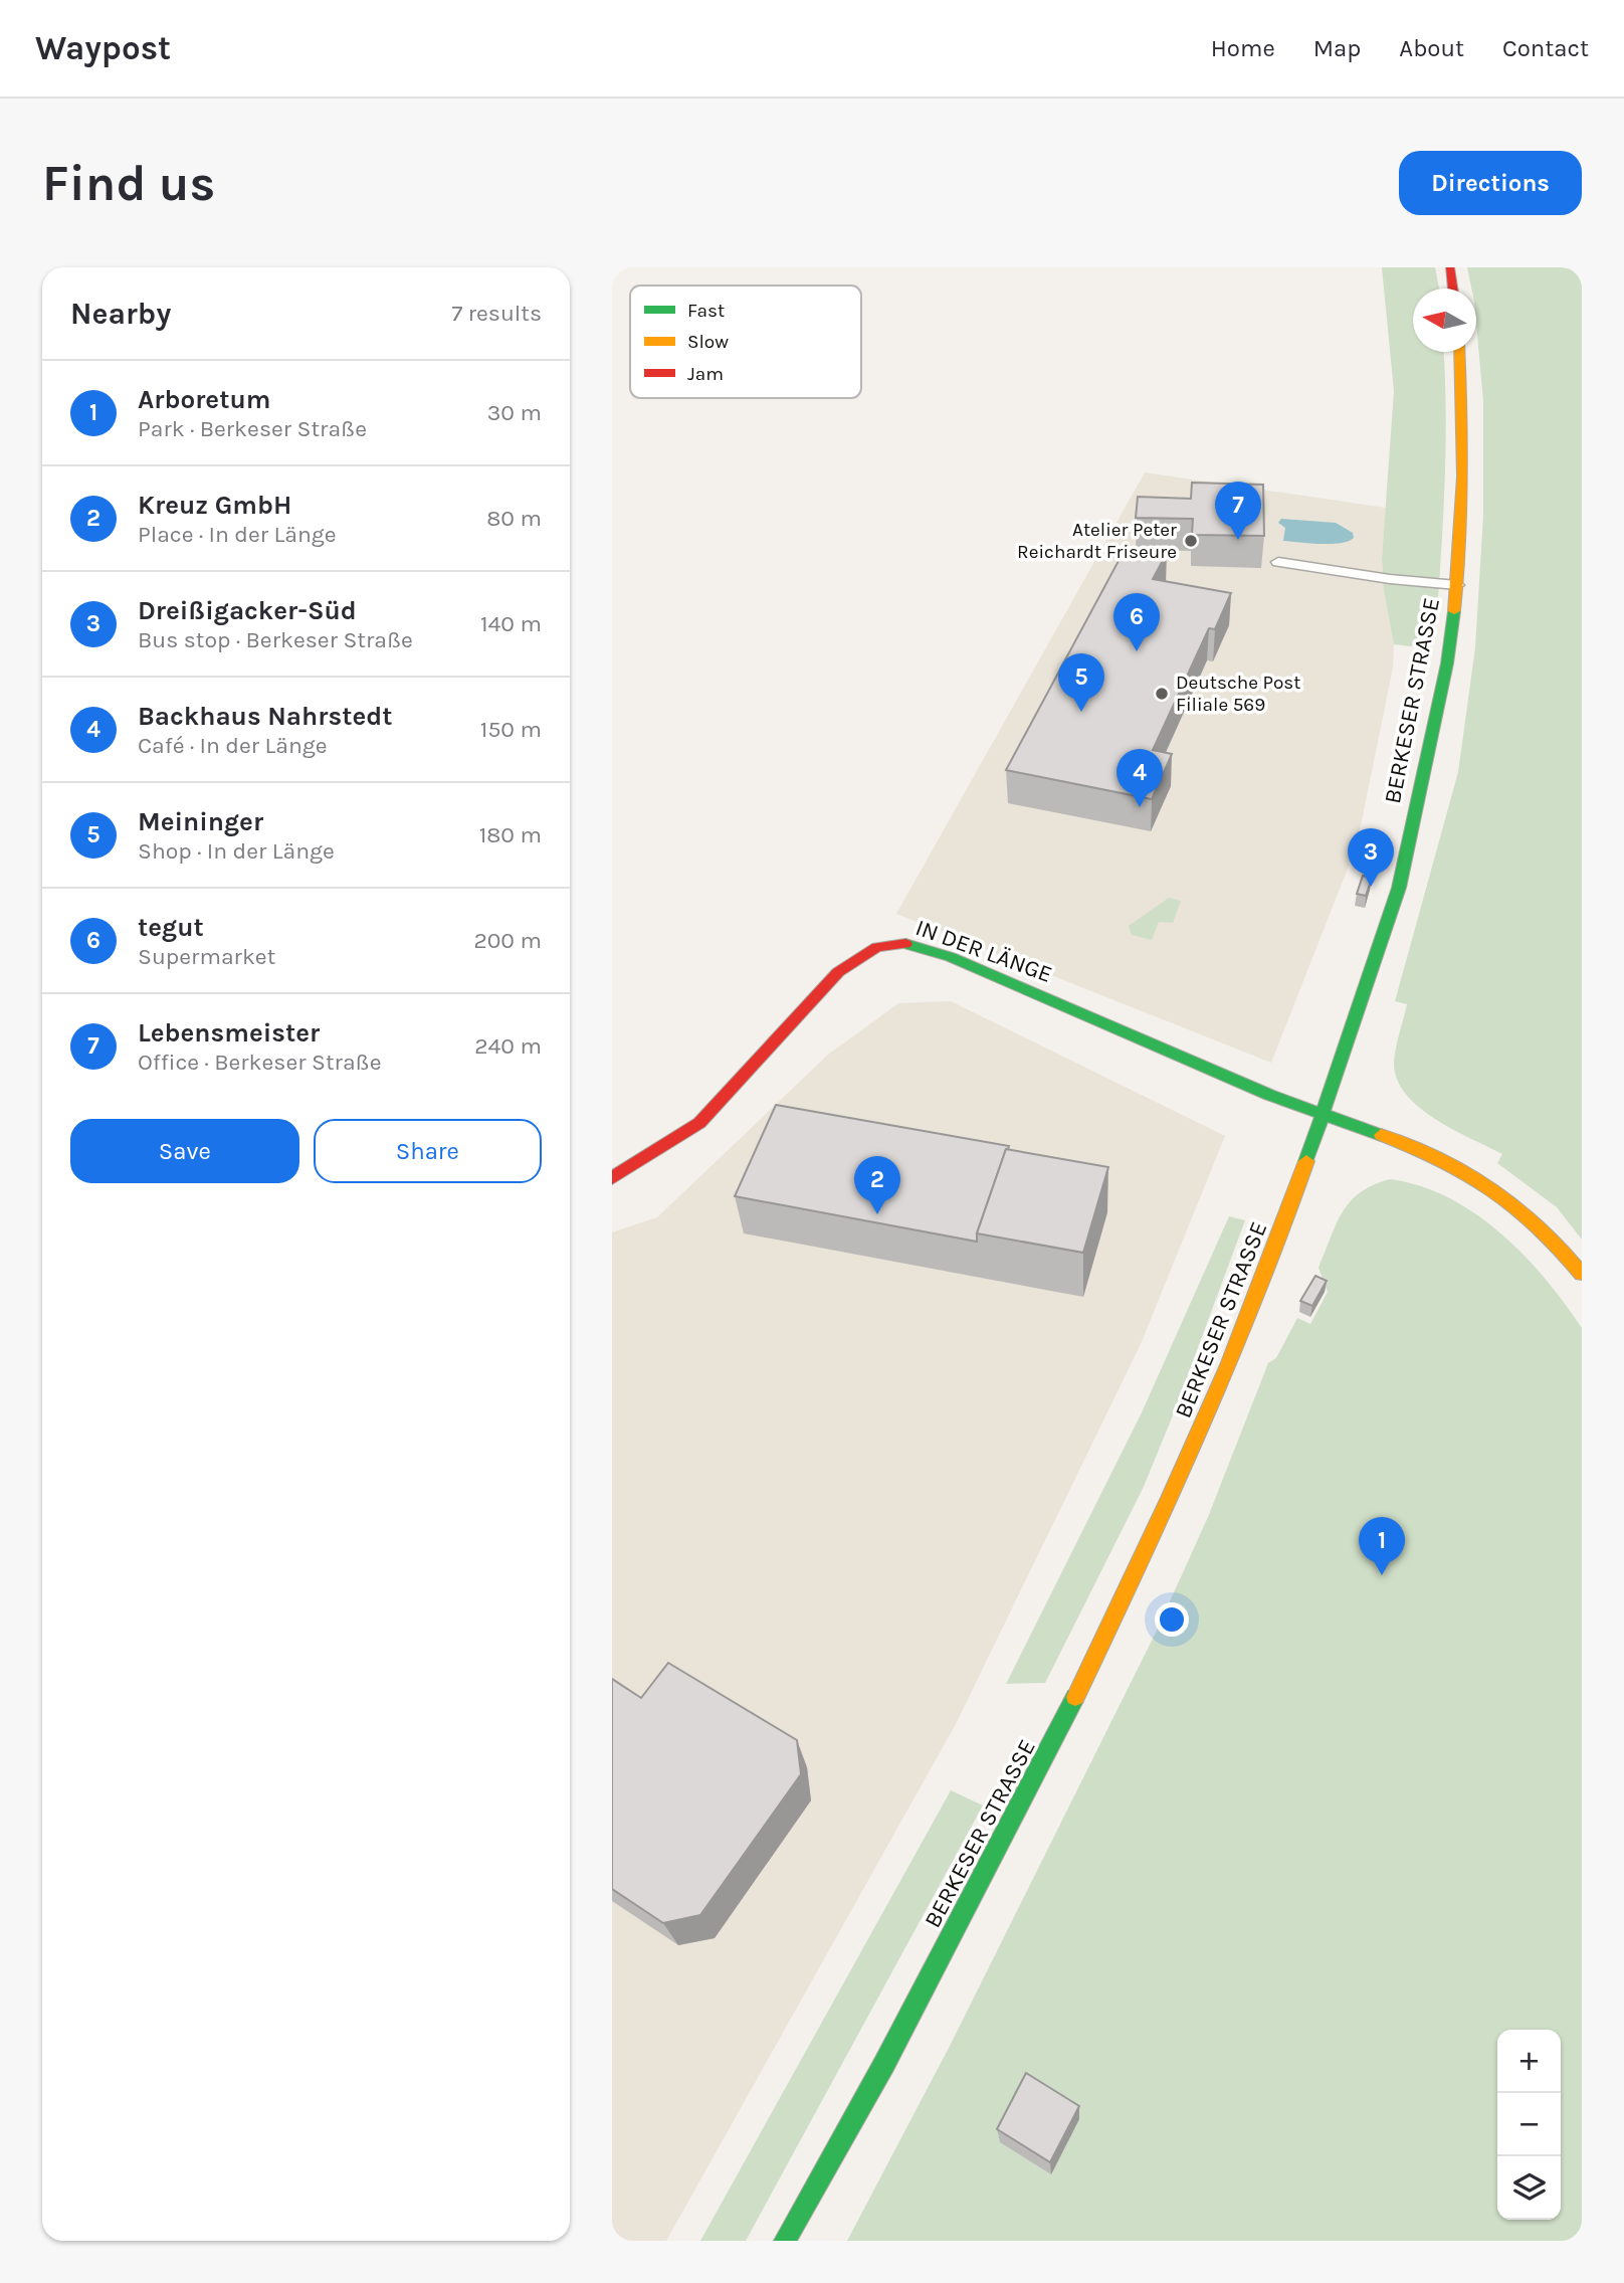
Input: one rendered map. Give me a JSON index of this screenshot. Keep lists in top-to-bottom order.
{
  "streets": {
    "main road": ["BERKESER STRASSE", "IN DER LÄNGE"]
  },
  "crossings": [
    ["BERKESER STRASSE", "IN DER LÄNGE"]
  ],
  "places": ["Atelier Peter Reichardt Friseure", "Deutsche Post Filiale 569"],
  "legend": ["Fast", "Slow", "Jam"],
  "north": "left",
  "page": {
    "header": "Waypost",
    "nav": [
      "Home",
      "Map",
      "About",
      "Contact"
    ],
    "buttons": [
      "Directions",
      ["Save", "Share"]
    ],
    "title": "Find us",
    "heading": ["Nearby", "7 results"],
    "list": [
      {
        "mark": "1",
        "name": "Arboretum",
        "note": "Park · Berkeser Straße",
        "value": "30 m"
      },
      {
        "mark": "2",
        "name": "Kreuz GmbH",
        "note": "Place · In der Länge",
        "value": "80 m"
      },
      {
        "mark": "3",
        "name": "Dreißigacker-Süd",
        "note": "Bus stop · Berkeser Straße",
        "value": "140 m"
      },
      {
        "mark": "4",
        "name": "Backhaus Nahrstedt",
        "note": "Café · In der Länge",
        "value": "150 m"
      },
      {
        "mark": "5",
        "name": "Meininger",
        "note": "Shop · In der Länge",
        "value": "180 m"
      },
      {
        "mark": "6",
        "name": "tegut",
        "note": "Supermarket",
        "value": "200 m"
      },
      {
        "mark": "7",
        "name": "Lebensmeister",
        "note": "Office · Berkeser Straße",
        "value": "240 m"
      }
    ],
    "pins": [
      "7",
      "6",
      "5",
      "4",
      "3",
      "2",
      "1"
    ],
    "map_buttons": ["+", "−"]
  }
}
